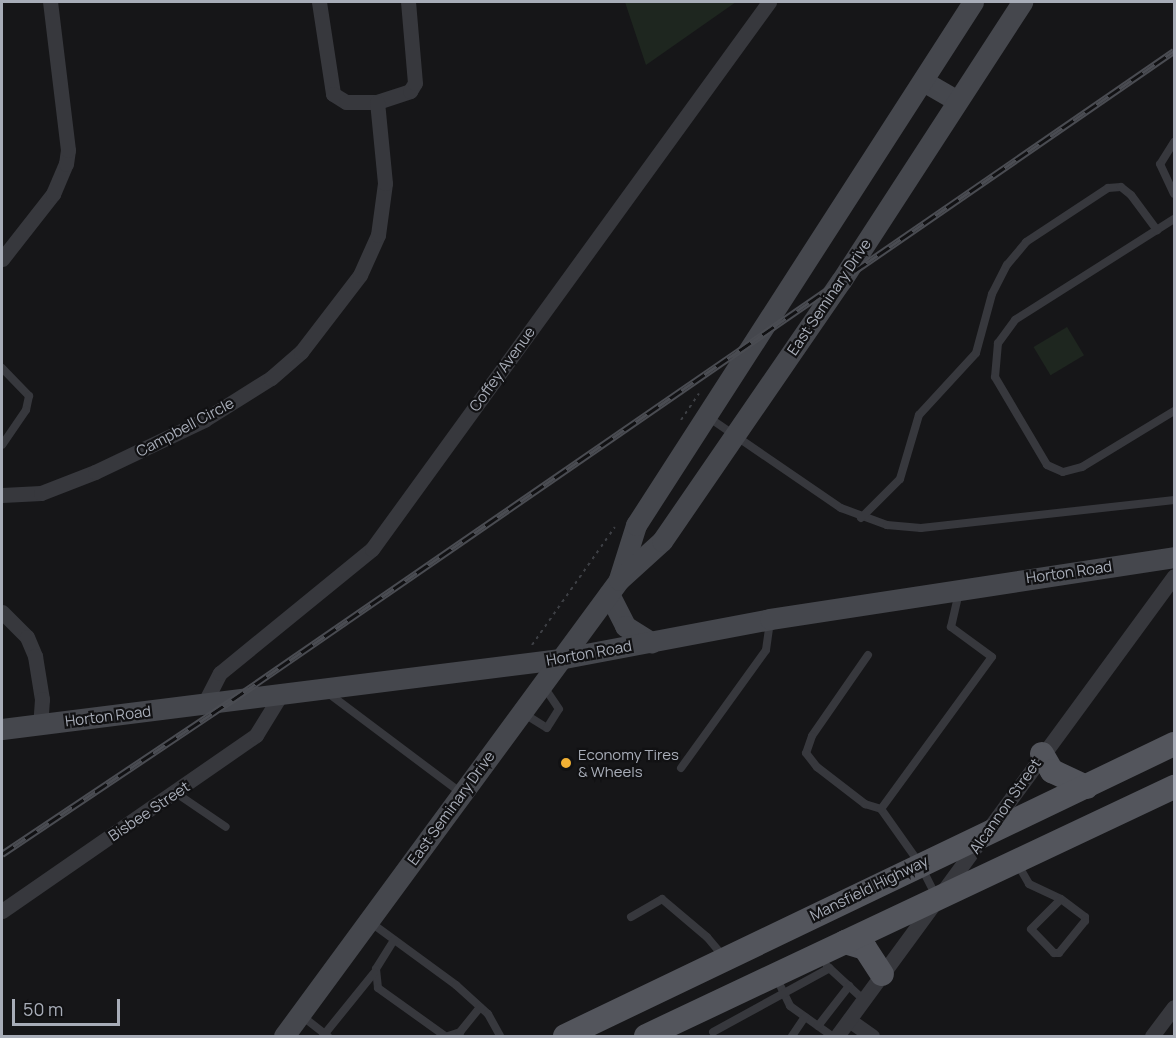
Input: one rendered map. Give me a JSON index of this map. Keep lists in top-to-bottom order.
{
  "streets": {
    "main road": ["East Seminary Drive", "Horton Road", "Mansfield Highway"],
    "street": [
      "Coffey Avenue",
      "Campbell Circle",
      "Alcannon Street",
      "Bisbee Street"
    ]
  },
  "crossings": [
    ["East Seminary Drive", "Horton Road"],
    ["Coffey Avenue", "Horton Road"],
    ["Horton Road", "Bisbee Street"],
    ["Alcannon Street", "Mansfield Highway"]
  ],
  "places": ["Economy Tires & Wheels"],
  "scale_bar": "50 m"
}
